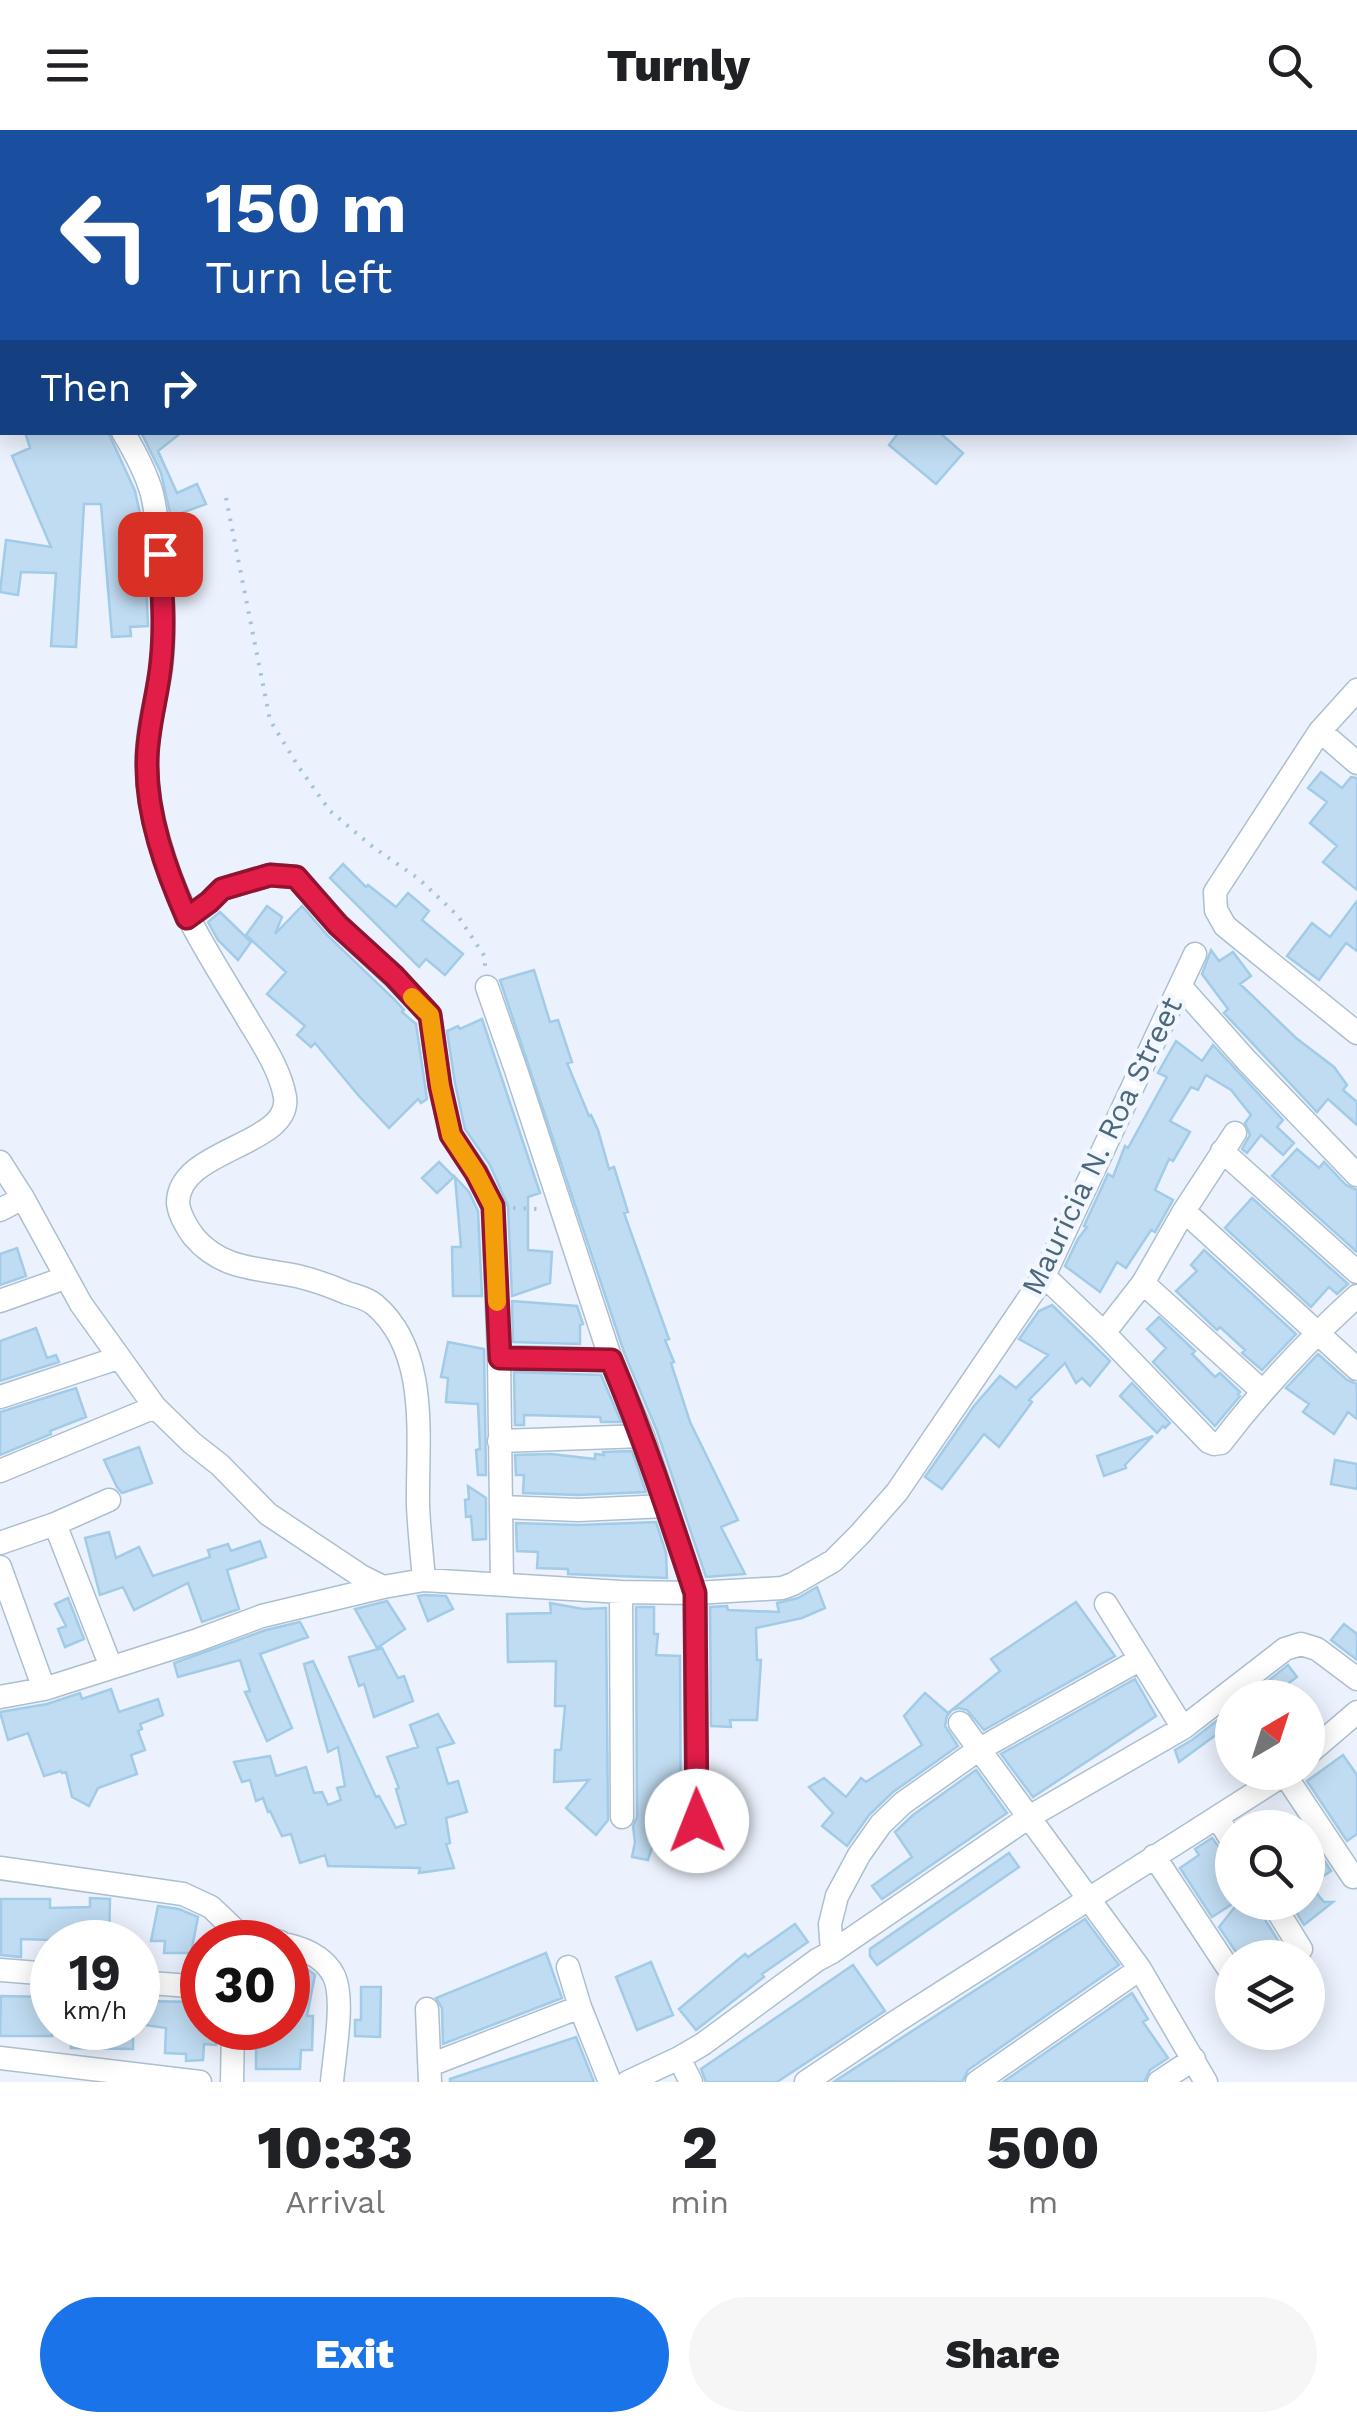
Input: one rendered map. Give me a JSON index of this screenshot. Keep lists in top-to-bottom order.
{
  "streets": {
    "street": ["Mauricia N. Roa Street"]
  },
  "north": "top right",
  "page": {
    "header": "Turnly",
    "turn": ["150 m", "Turn left"],
    "then": "Then",
    "speed": "19 km/h",
    "limit": "30",
    "eta": [
      "10:33",
      "Arrival",
      "2",
      "min",
      "500",
      "m"
    ],
    "buttons": ["Exit", "Share"]
  }
}
